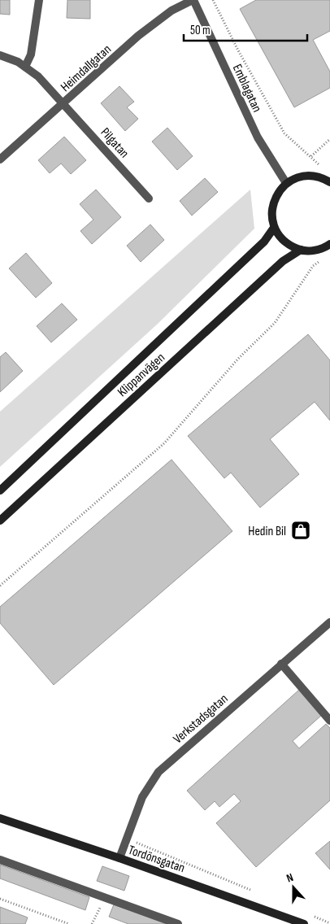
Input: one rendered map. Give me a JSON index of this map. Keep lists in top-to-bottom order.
{
  "streets": {
    "main road": ["Klippanvägen", "Tordönsgatan"],
    "street": [
      "Heimdallgatan",
      "Emblagatan",
      "Pilgatan",
      "Verkstadsgatan"
    ]
  },
  "crossings": [
    ["Heimdallgatan", "Emblagatan"],
    ["Heimdallgatan", "Pilgatan"],
    ["Verkstadsgatan", "Tordönsgatan"]
  ],
  "places": {
    "shop": ["Hedin Bil"]
  },
  "scale_bar": "50 m",
  "north": "top"
}
